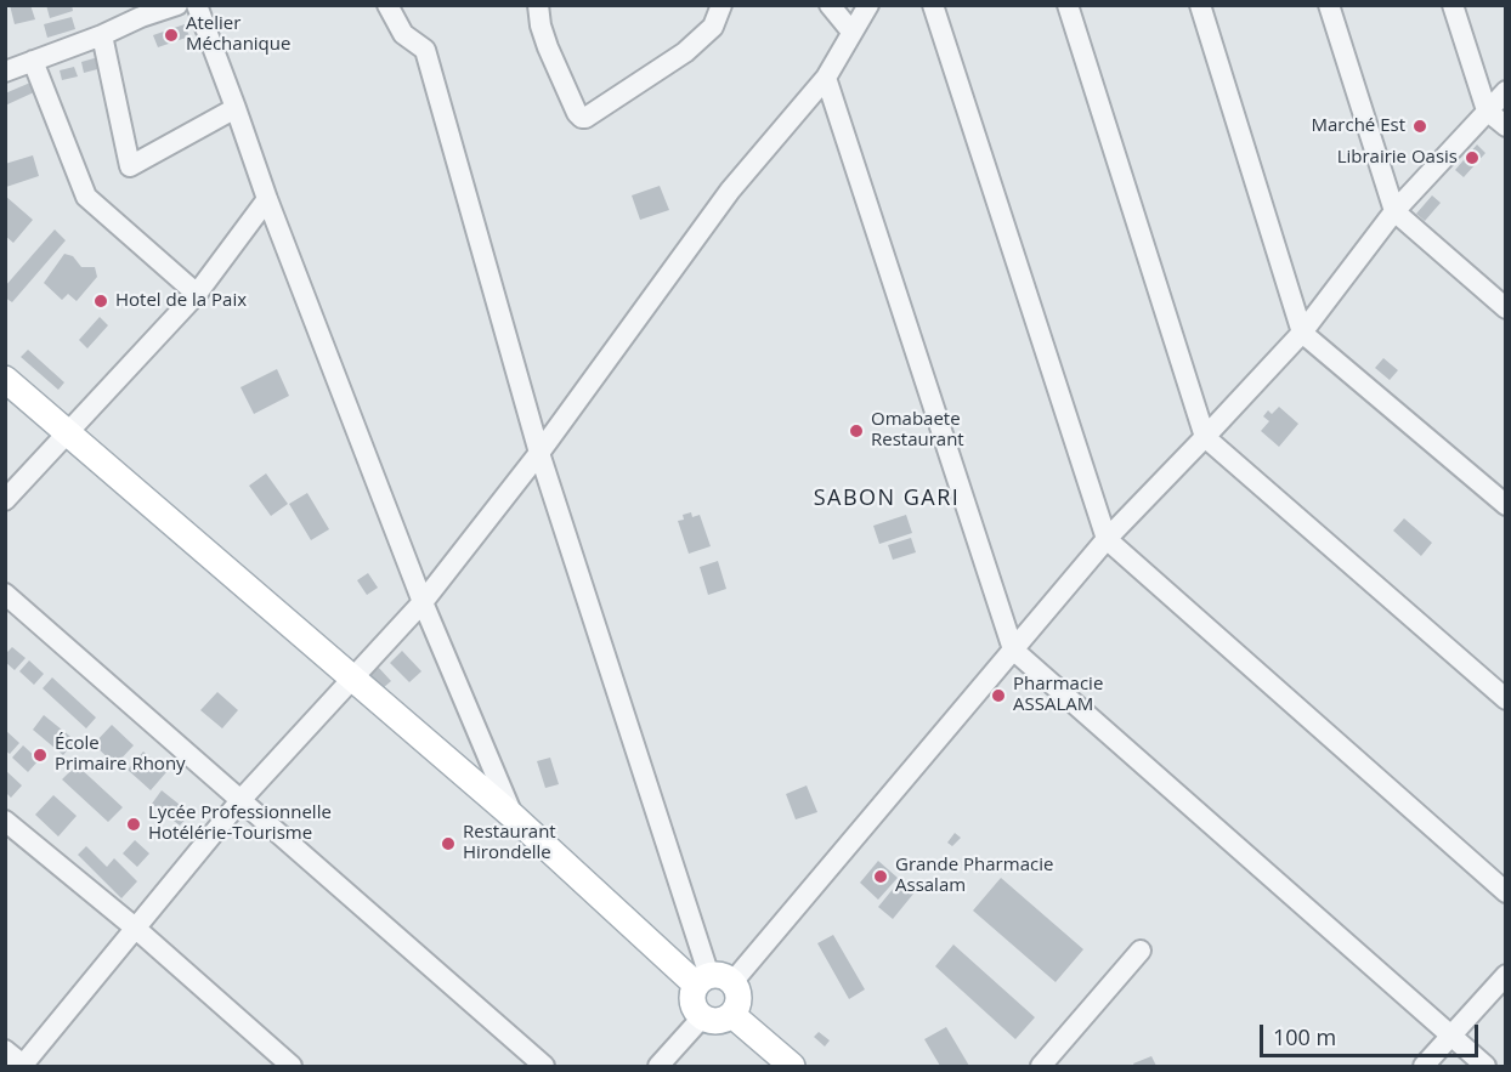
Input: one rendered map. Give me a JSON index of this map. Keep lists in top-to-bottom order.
{
  "districts": ["SABON GARI"],
  "places": [
    "Atelier Méchanique",
    "Marché Est",
    "Librairie Oasis",
    "Hotel de la Paix",
    "Omabaete Restaurant",
    "Pharmacie ASSALAM",
    "École Primaire Rhony",
    "Lycée Professionnelle Hotélérie-Tourisme",
    "Restaurant Hirondelle",
    "Grande Pharmacie Assalam"
  ],
  "scale_bar": "100 m"
}
